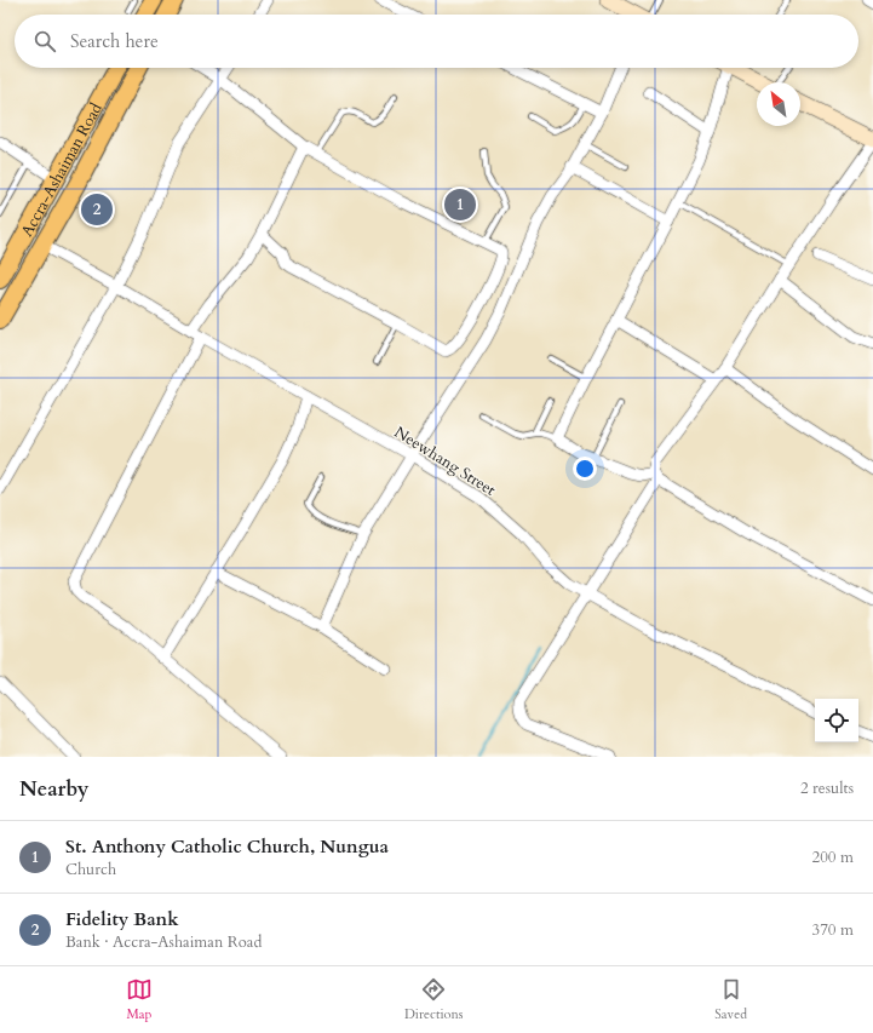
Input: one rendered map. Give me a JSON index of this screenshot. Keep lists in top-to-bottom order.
{
  "streets": {
    "main road": ["Accra-Ashaiman Road"],
    "street": ["Neewhang Street"]
  },
  "crossings": [
    ["Accra-Ashaiman Road", "Neewhang Street"]
  ],
  "north": "top left",
  "page": {
    "search": "Search here",
    "pins": ["1", "2"],
    "heading": ["Nearby", "2 results"],
    "list": [
      {
        "mark": "1",
        "name": "St. Anthony Catholic Church, Nungua",
        "note": "Church",
        "value": "200 m"
      },
      {
        "mark": "2",
        "name": "Fidelity Bank",
        "note": "Bank · Accra-Ashaiman Road",
        "value": "370 m"
      }
    ],
    "nav": ["Map", "Directions", "Saved"]
  }
}
